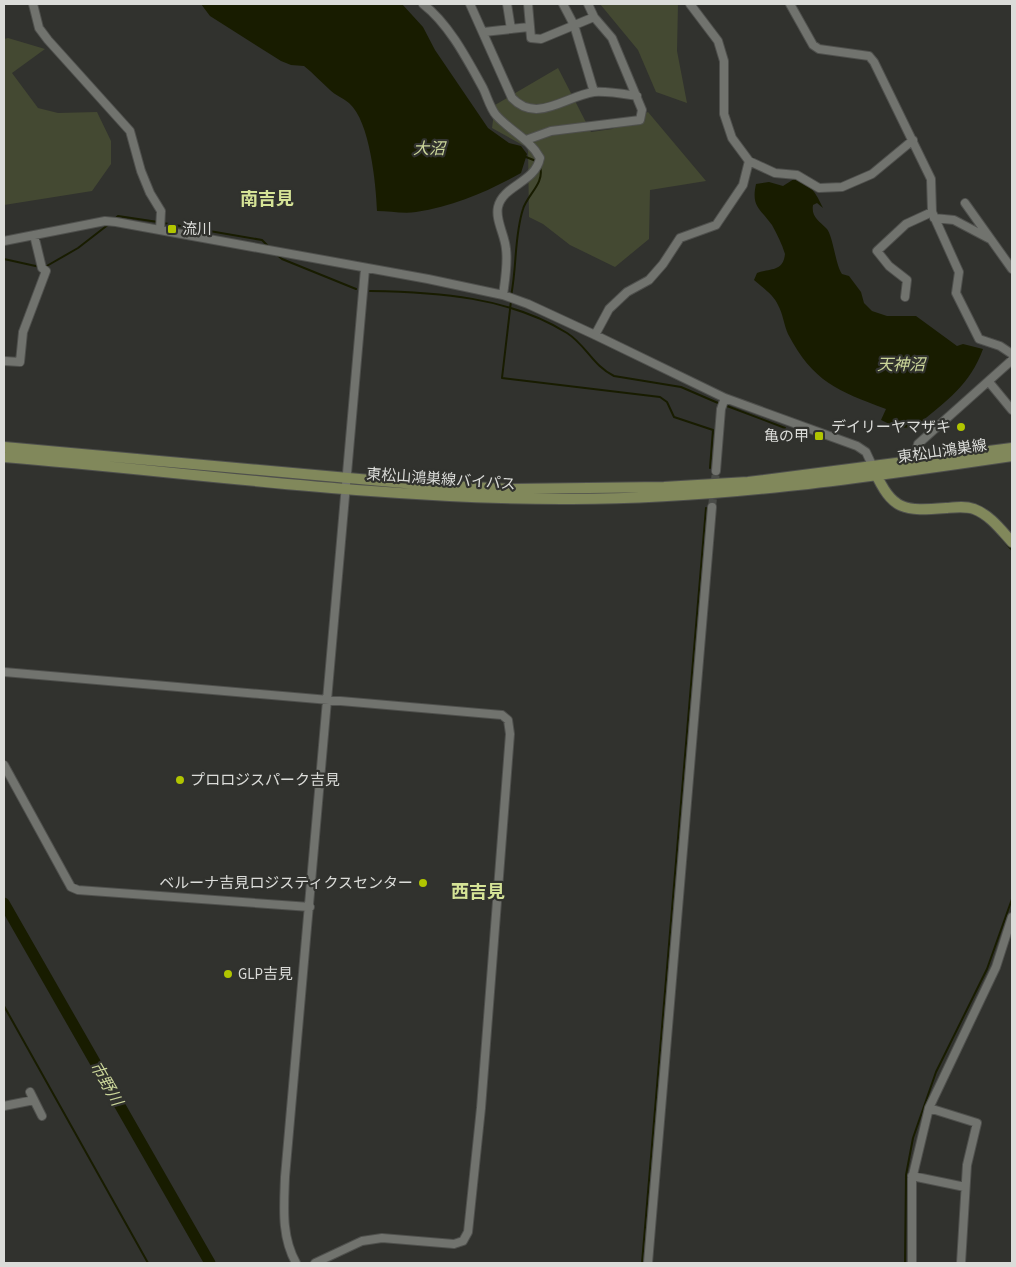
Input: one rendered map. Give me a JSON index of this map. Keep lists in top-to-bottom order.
{
  "streets": {
    "main road": ["東松山鴻巣線", "東松山鴻巣線バイパス"]
  },
  "crossings": [
    ["東松山鴻巣線", "東松山鴻巣線バイパス"]
  ],
  "districts": ["南吉見", "西吉見"],
  "water": ["大沼", "天神沼", "市野川"],
  "places": {
    "transit": ["流川", "亀の甲"],
    "other": [
      "デイリーヤマザキ",
      "プロロジスパーク吉見",
      "ベルーナ吉見ロジスティクスセンター",
      "GLP吉見"
    ]
  }
}
